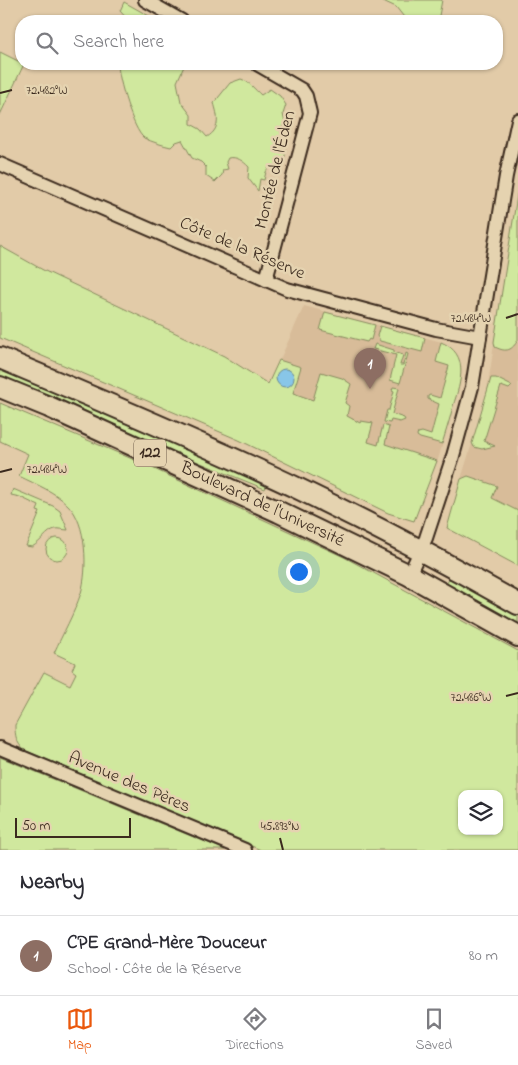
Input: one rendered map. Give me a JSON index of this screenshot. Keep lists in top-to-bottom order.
{
  "streets": {
    "main road": ["122", "Boulevard de l'Université"],
    "street": ["Montée de l'Éden", "Côte de la Réserve", "Avenue des Pères"]
  },
  "crossings": [
    ["Montée de l'Éden", "Côte de la Réserve"]
  ],
  "scale_bar": "50 m",
  "page": {
    "search": "Search here",
    "pins": "1",
    "scale": "50 m",
    "heading": "Nearby",
    "list": [
      {
        "mark": "1",
        "name": "CPE Grand-Mère Douceur",
        "note": "School · Côte de la Réserve",
        "value": "80 m"
      }
    ],
    "nav": ["Map", "Directions", "Saved"]
  },
  "coordinates": [
    "72.482°W",
    "72.484°W",
    "72.486°W",
    "45.893°N"
  ]
}
